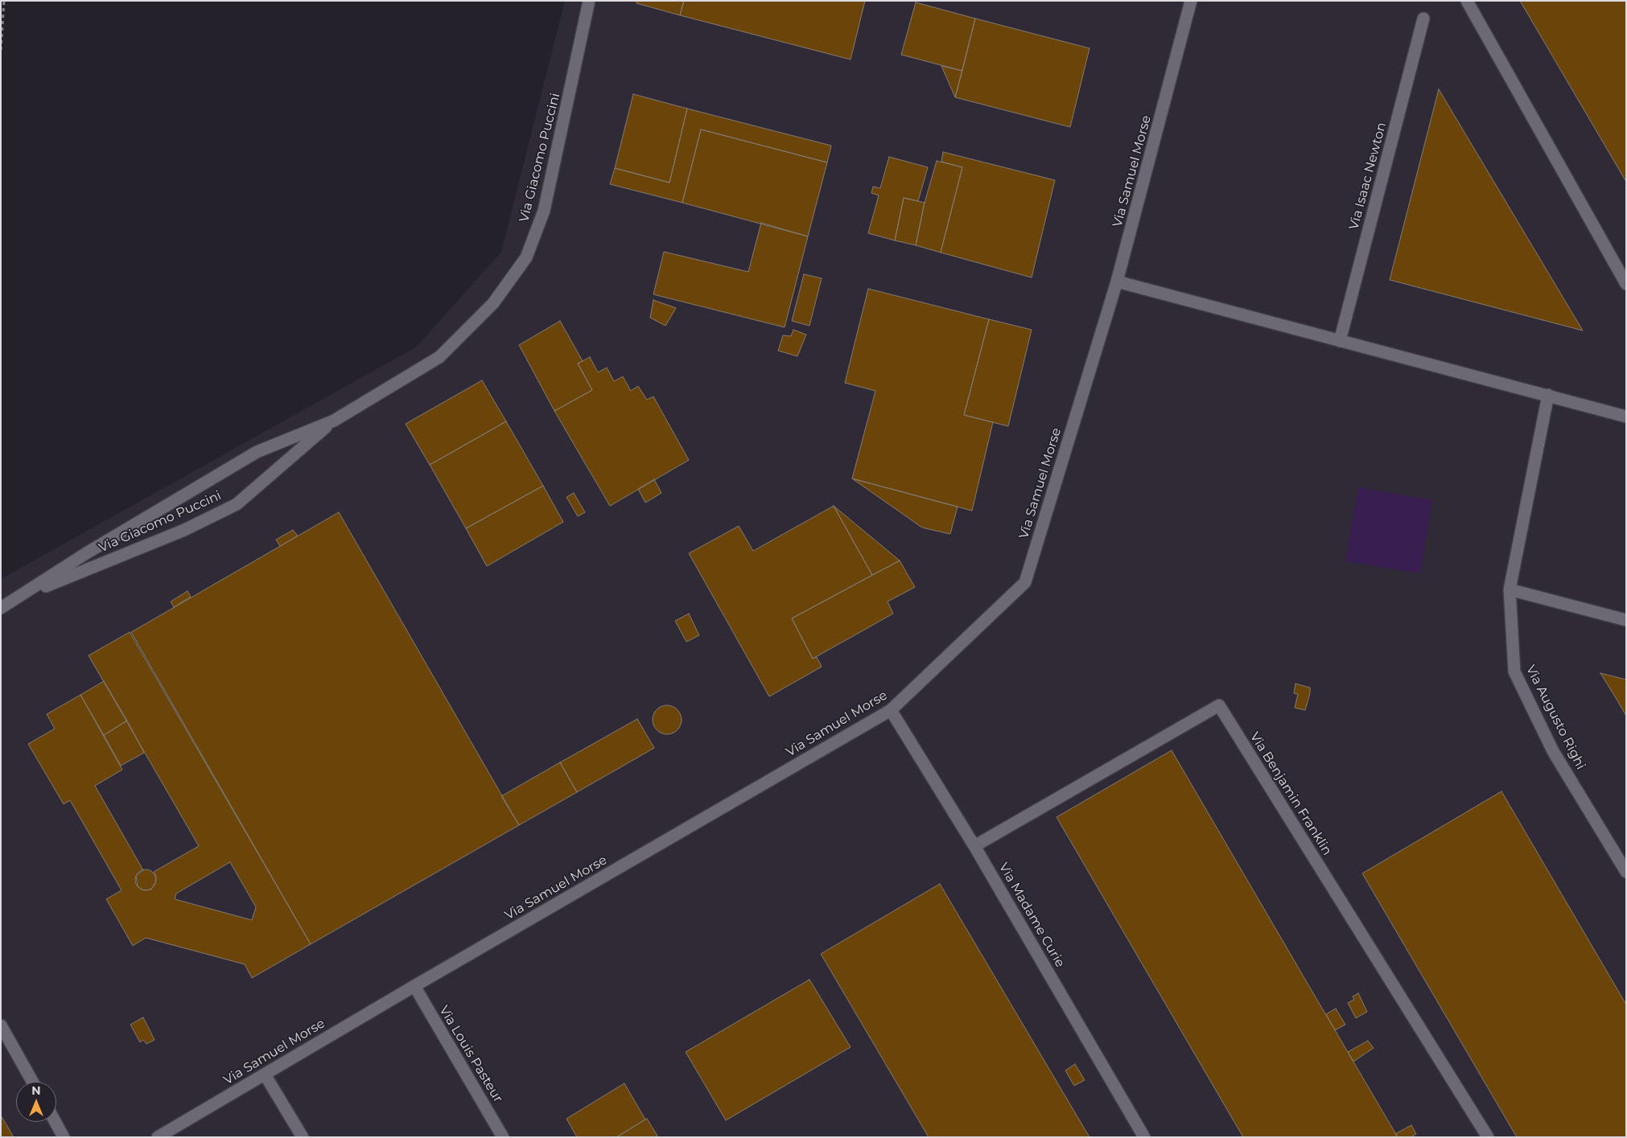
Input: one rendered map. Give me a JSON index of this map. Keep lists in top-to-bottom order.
{
  "streets": {
    "street": [
      "Via Giacomo Puccini",
      "Via Samuel Morse",
      "Via Isaac Newton",
      "Via Augusto Righi",
      "Via Benjamin Franklin",
      "Via Madame Curie",
      "Via Louis Pasteur"
    ]
  },
  "crossings": [
    ["Via Samuel Morse", "Via Madame Curie"],
    ["Via Samuel Morse", "Via Louis Pasteur"],
    ["Via Benjamin Franklin", "Via Madame Curie"]
  ],
  "north": "top"
}
